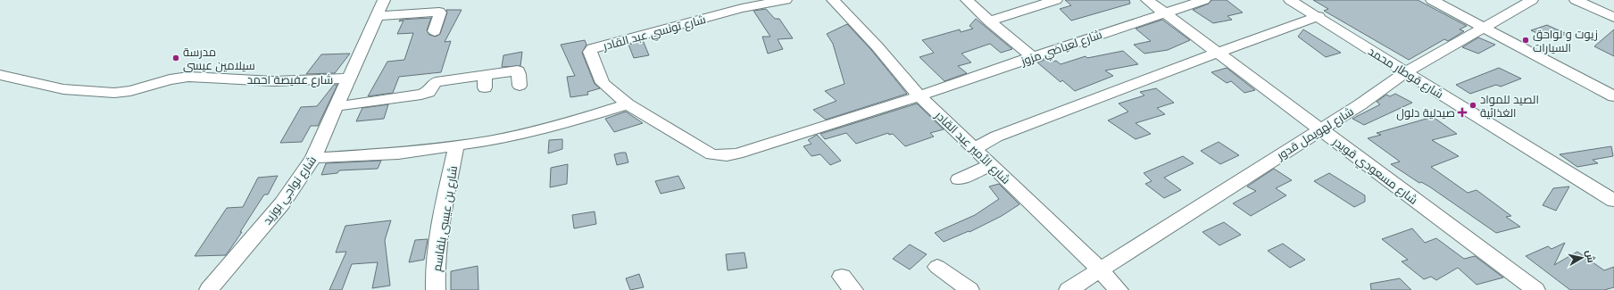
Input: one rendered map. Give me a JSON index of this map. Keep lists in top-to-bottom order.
{
  "streets": {
    "street": [
      "شارع تونسي عبد القادر",
      "شارع لعياضي مزوز",
      "شارع قوطار محمد",
      "شارع عفيصة احمد",
      "شارع لهويمل قدور",
      "شارع الأمير عبد القادر",
      "شارع مسعودي قويدر",
      "شارع نواجي بوزيد",
      "شارع بن عيسى بلقاسم"
    ]
  },
  "crossings": [
    ["شارع تونسي عبد القادر", "شارع لعياضي مزوز"],
    ["شارع تونسي عبد القادر", "شارع الأمير عبد القادر"],
    ["شارع لعياضي مزوز", "شارع الأمير عبد القادر"],
    ["شارع لعياضي مزوز", "شارع مسعودي قويدر"],
    ["شارع قوطار محمد", "شارع لهويمل قدور"],
    ["شارع عفيصة احمد", "شارع نواجي بوزيد"],
    ["شارع لهويمل قدور", "شارع الأمير عبد القادر"],
    ["شارع لهويمل قدور", "شارع مسعودي قويدر"]
  ],
  "places": {
    "other": ["زيوت و لواحق السيارات", "مدرسة سيلامين عيسى", "الصيد للمواد الغذائية"],
    "health": ["صيدلية دلول"]
  },
  "north": "right"
}
